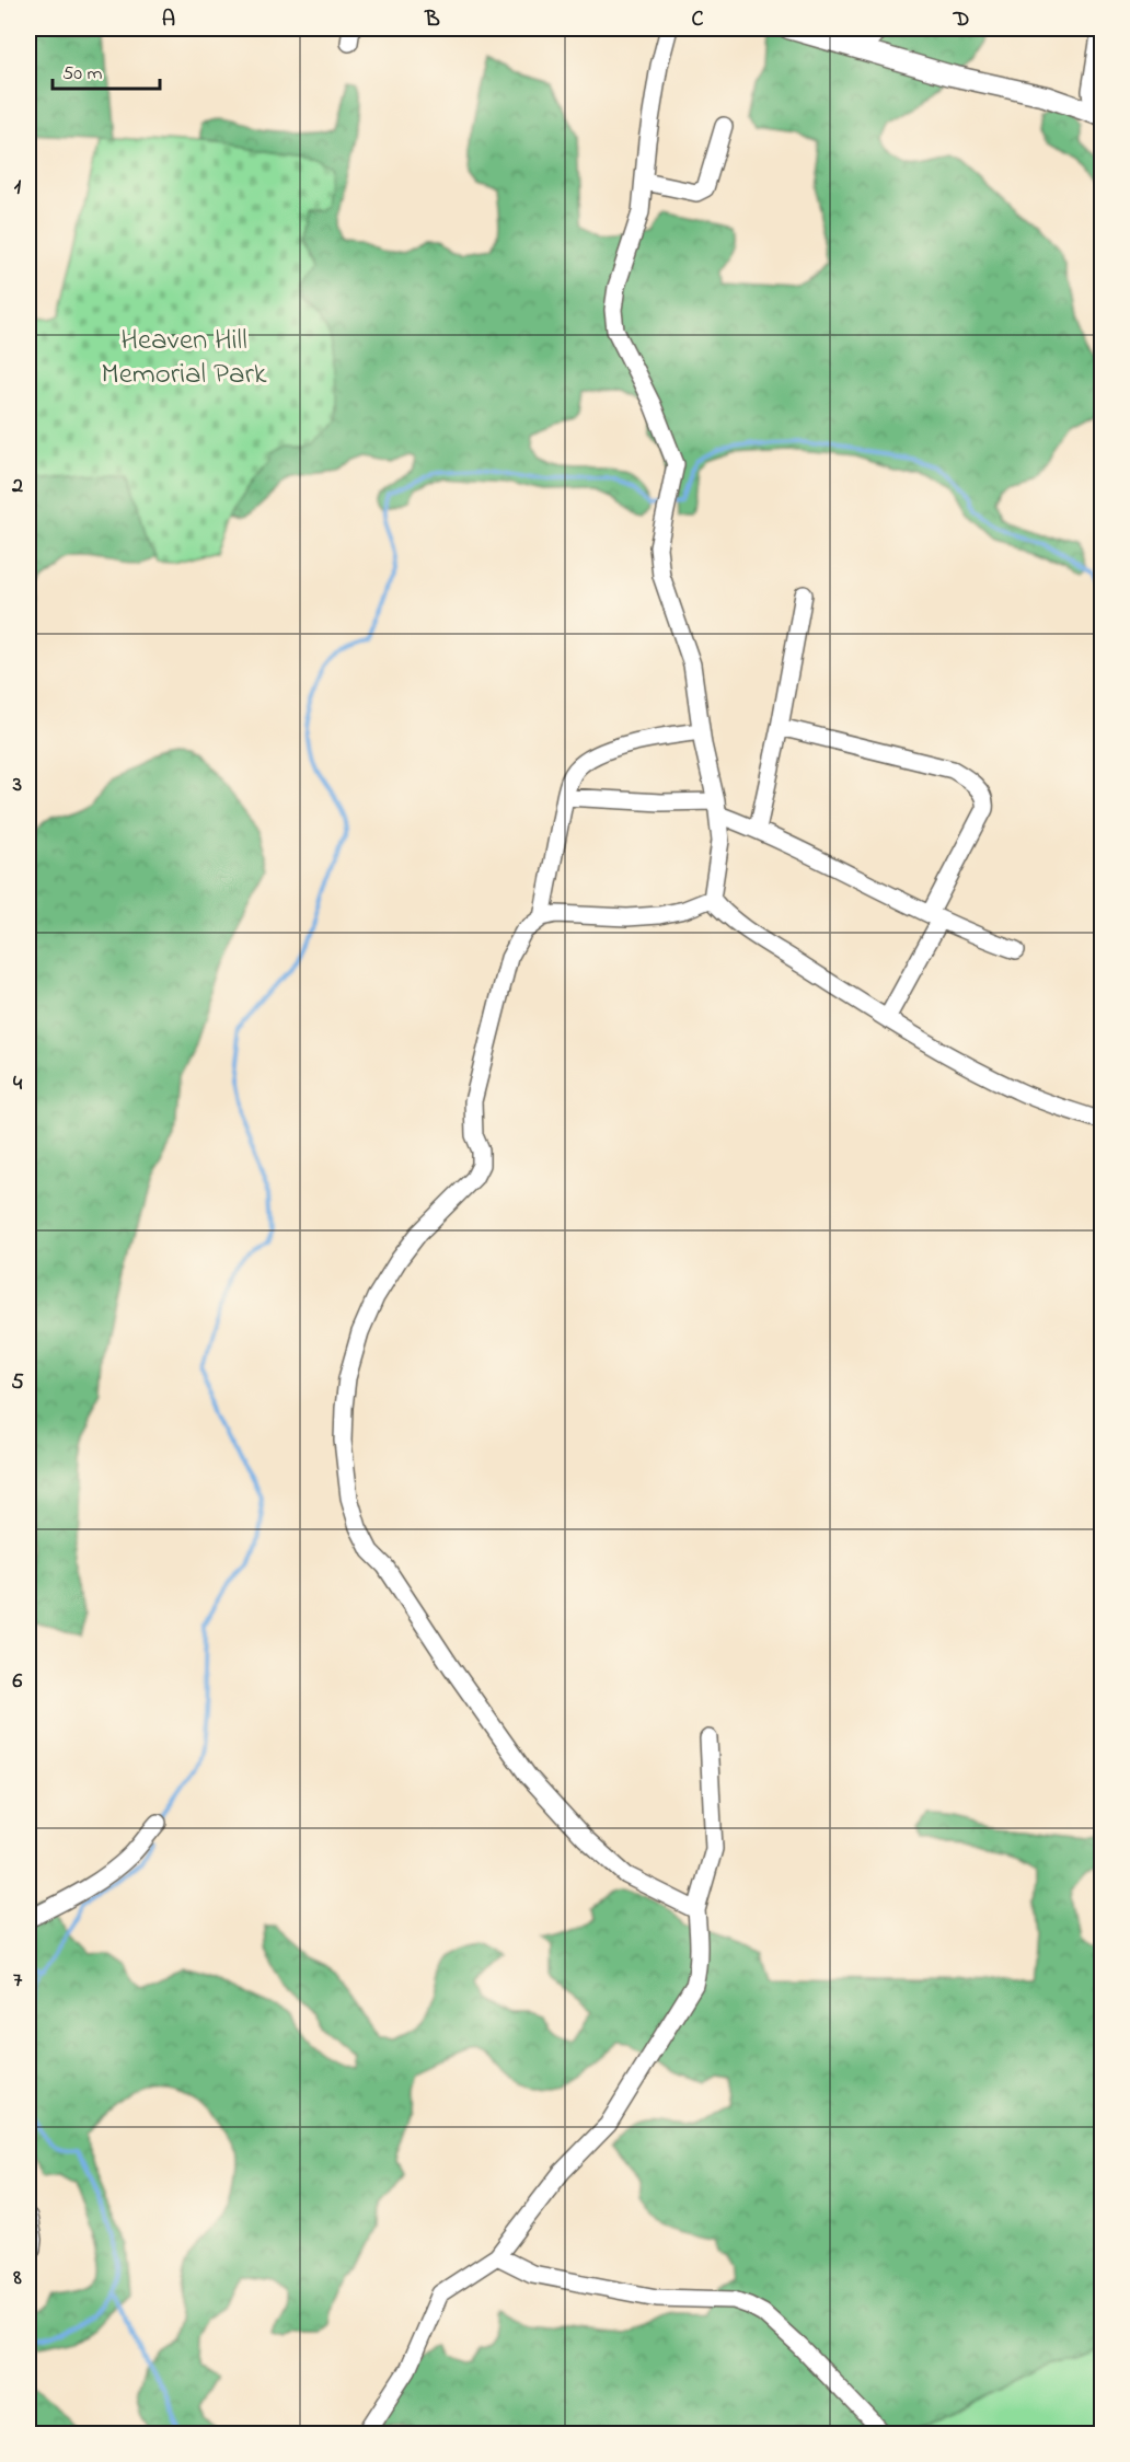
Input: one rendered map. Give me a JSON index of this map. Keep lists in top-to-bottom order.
{
  "parks": ["Heaven Hill Memorial Park"],
  "scale_bar": "50 m",
  "grid": {
    "columns": [
      "A",
      "B",
      "C",
      "D"
    ],
    "rows": [
      "1",
      "2",
      "3",
      "4",
      "5",
      "6",
      "7",
      "8"
    ]
  }
}
